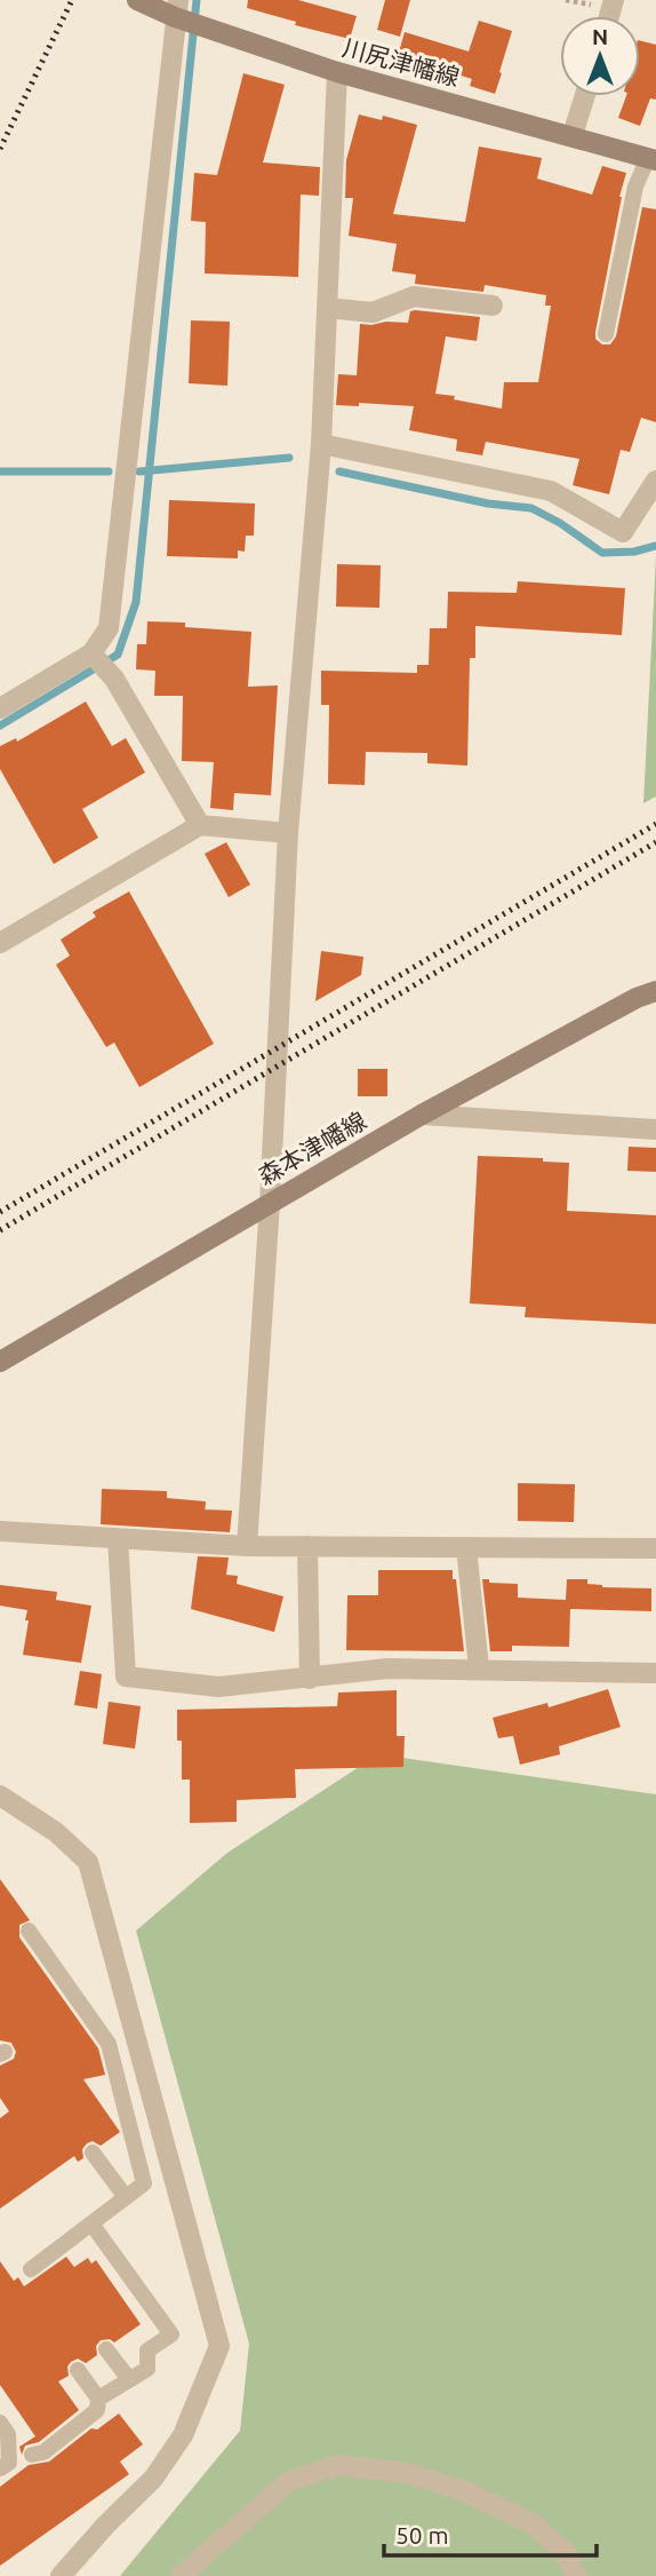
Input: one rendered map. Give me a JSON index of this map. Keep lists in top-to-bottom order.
{
  "streets": {
    "main road": ["川尻津幡線", "森本津幡線"]
  },
  "scale_bar": "50 m",
  "north": "top"
}
